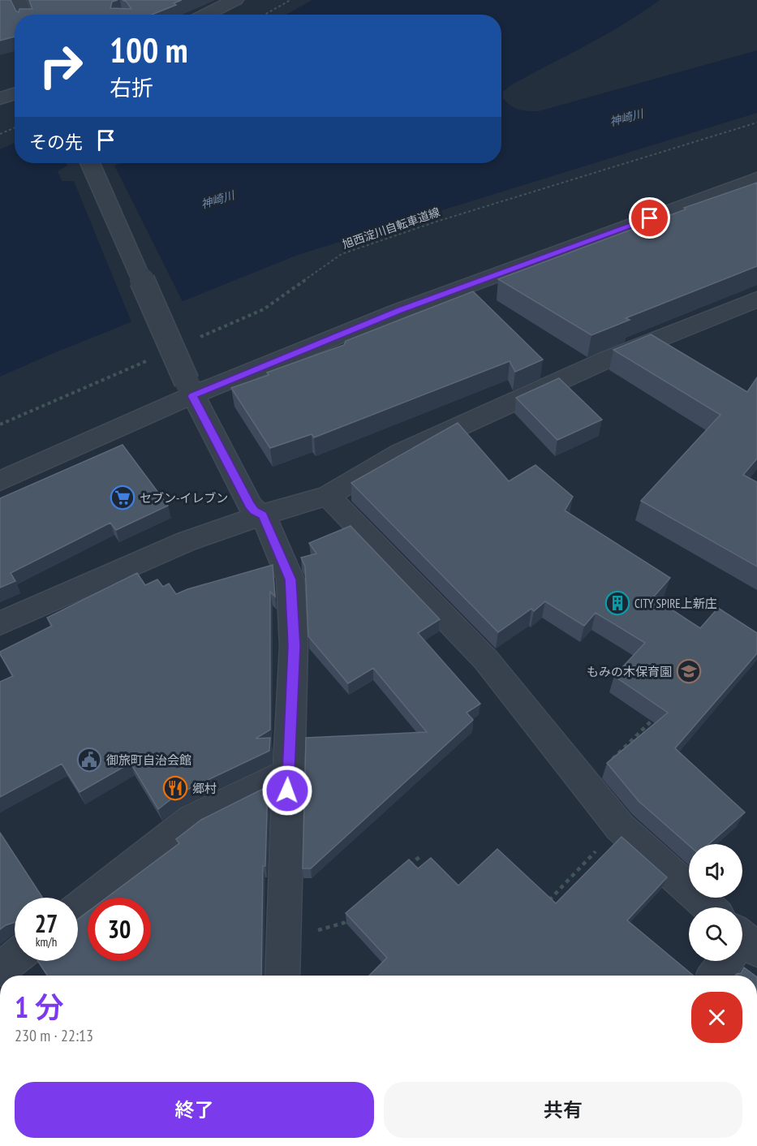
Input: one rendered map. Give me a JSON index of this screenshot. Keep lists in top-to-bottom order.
{
  "streets": {
    "path": ["旭西淀川自転車道線"]
  },
  "water": ["神崎川"],
  "places": {
    "supermarket": ["セブン-イレブン"],
    "building": ["CITY SPIRE上新庄"],
    "school or university": ["もみの木保育園"],
    "public building": ["御旅町自治会館"],
    "restaurant": ["郷村"]
  },
  "page": {
    "turn": ["100 m", "右折"],
    "then": "その先",
    "speed": "27 km/h",
    "limit": "30",
    "heading": ["1 分", "230 m · 22:13"],
    "buttons": ["終了", "共有"]
  }
}
